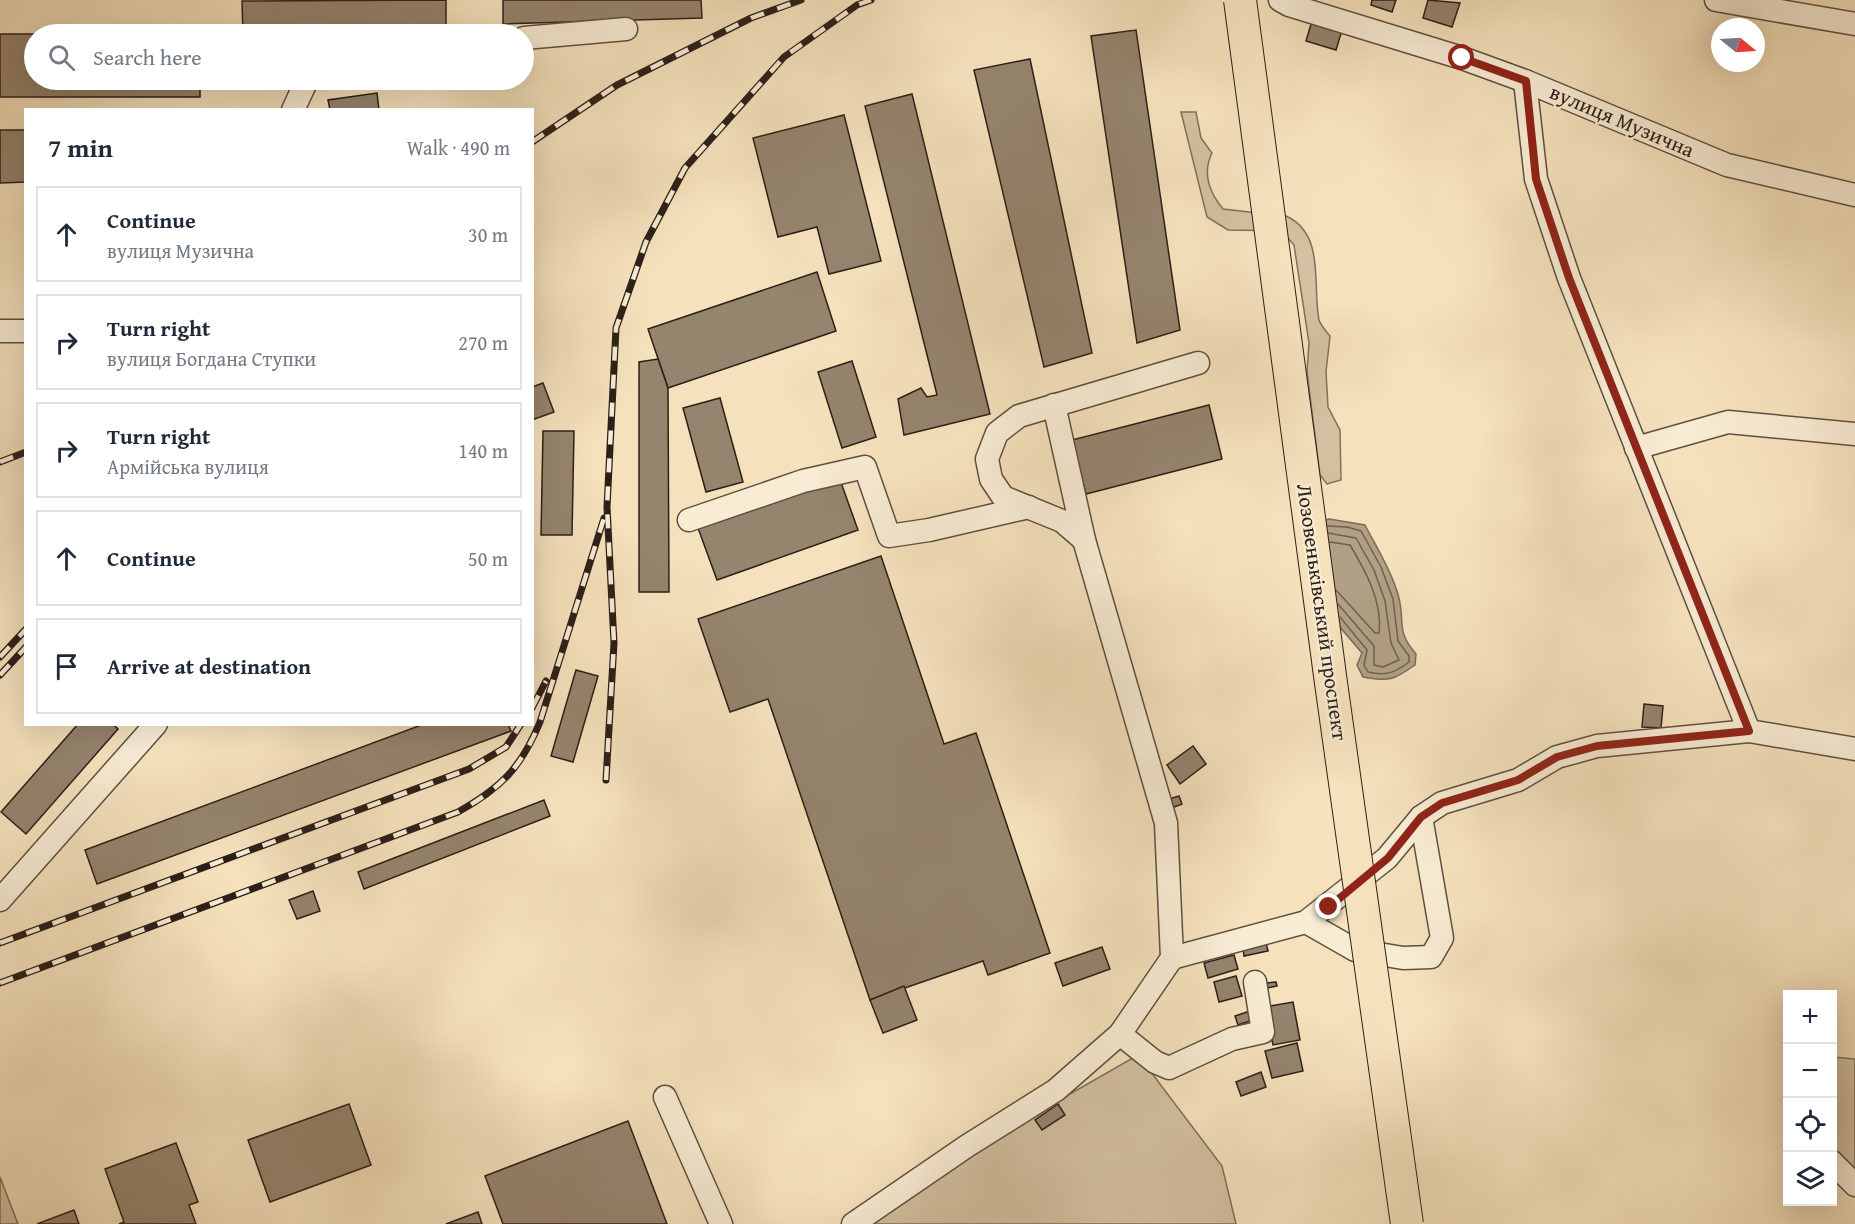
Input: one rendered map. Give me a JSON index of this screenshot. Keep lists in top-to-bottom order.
{
  "streets": {
    "highway": ["Лозовеньківський проспект"],
    "street": ["вулиця Музична"]
  },
  "north": "right",
  "page": {
    "search": "Search here",
    "heading": ["7 min", "Walk · 490 m"],
    "list": [
      ["Continue", "вулиця Музична", "30 m"],
      ["Turn right", "вулиця Богдана Ступки", "270 m"],
      ["Turn right", "Армійська вулиця", "140 m"],
      ["Continue", "50 m"],
      "Arrive at destination"
    ],
    "map_buttons": ["+", "−"]
  }
}
